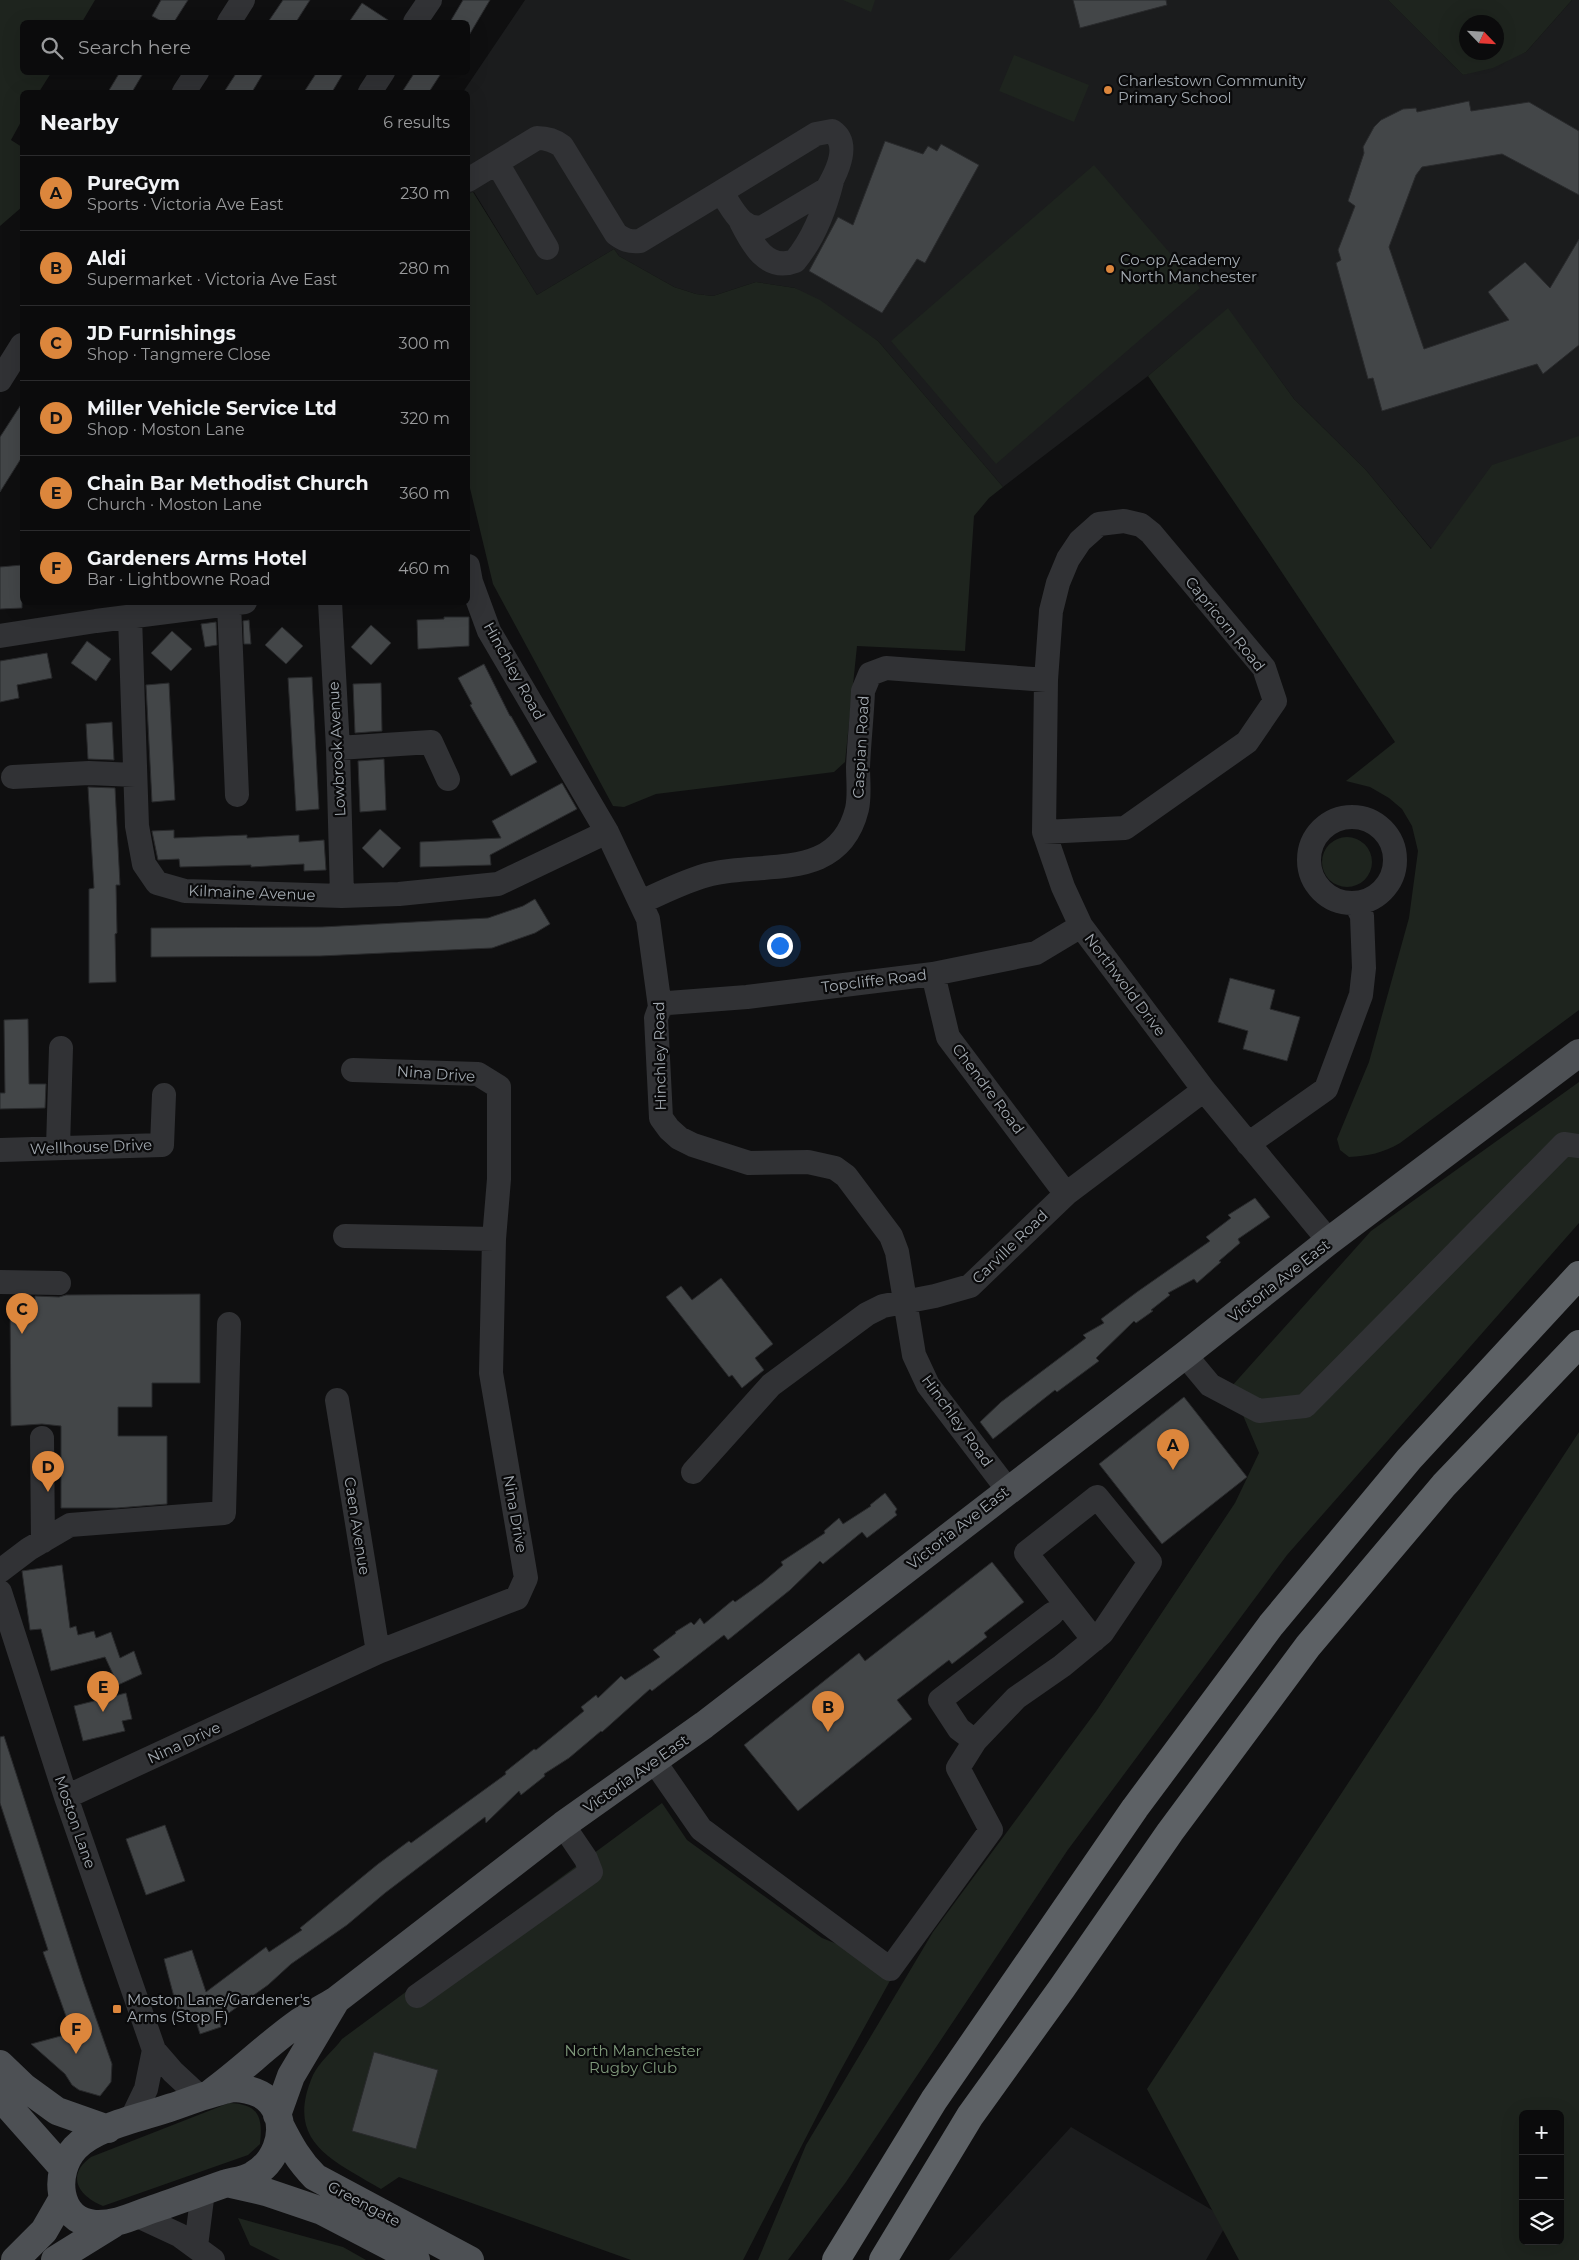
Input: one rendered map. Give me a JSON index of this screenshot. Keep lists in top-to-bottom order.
{
  "streets": {
    "main road": ["Victoria Ave East", "Greengate"],
    "street": [
      "Capricorn Road",
      "Hinchley Road",
      "Caspian Road",
      "Lowbrook Avenue",
      "Kilmaine Avenue",
      "Topcliffe Road",
      "Northwold Drive",
      "Nina Drive",
      "Chendre Road",
      "Wellhouse Drive",
      "Carville Road",
      "Caen Avenue",
      "Moston Lane"
    ]
  },
  "crossings": [
    ["Capricorn Road", "Caspian Road"],
    ["Capricorn Road", "Northwold Drive"],
    ["Hinchley Road", "Caspian Road"],
    ["Hinchley Road", "Kilmaine Avenue"],
    ["Hinchley Road", "Topcliffe Road"],
    ["Hinchley Road", "Carville Road"],
    ["Hinchley Road", "Victoria Ave East"],
    ["Caspian Road", "Northwold Drive"],
    ["Lowbrook Avenue", "Kilmaine Avenue"],
    ["Topcliffe Road", "Northwold Drive"],
    ["Topcliffe Road", "Chendre Road"],
    ["Northwold Drive", "Carville Road"],
    ["Northwold Drive", "Victoria Ave East"],
    ["Nina Drive", "Caen Avenue"],
    ["Nina Drive", "Moston Lane"],
    ["Chendre Road", "Carville Road"],
    ["Victoria Ave East", "Moston Lane"],
    ["Victoria Ave East", "Greengate"],
    ["Moston Lane", "Greengate"]
  ],
  "parks": ["North Manchester Rugby Club"],
  "places": {
    "other": ["Charlestown Community Primary School", "Co-op Academy North Manchester"],
    "transit": ["Moston Lane/Gardener's Arms (Stop F)"]
  },
  "north": "bottom right",
  "page": {
    "search": "Search here",
    "heading": ["Nearby", "6 results"],
    "list": [
      {
        "mark": "A",
        "name": "PureGym",
        "note": "Sports · Victoria Ave East",
        "value": "230 m"
      },
      {
        "mark": "B",
        "name": "Aldi",
        "note": "Supermarket · Victoria Ave East",
        "value": "280 m"
      },
      {
        "mark": "C",
        "name": "JD Furnishings",
        "note": "Shop · Tangmere Close",
        "value": "300 m"
      },
      {
        "mark": "D",
        "name": "Miller Vehicle Service Ltd",
        "note": "Shop · Moston Lane",
        "value": "320 m"
      },
      {
        "mark": "E",
        "name": "Chain Bar Methodist Church",
        "note": "Church · Moston Lane",
        "value": "360 m"
      },
      {
        "mark": "F",
        "name": "Gardeners Arms Hotel",
        "note": "Bar · Lightbowne Road",
        "value": "460 m"
      }
    ],
    "pins": [
      "C",
      "A",
      "D",
      "E",
      "B",
      "F"
    ],
    "map_buttons": ["+", "−"]
  }
}
